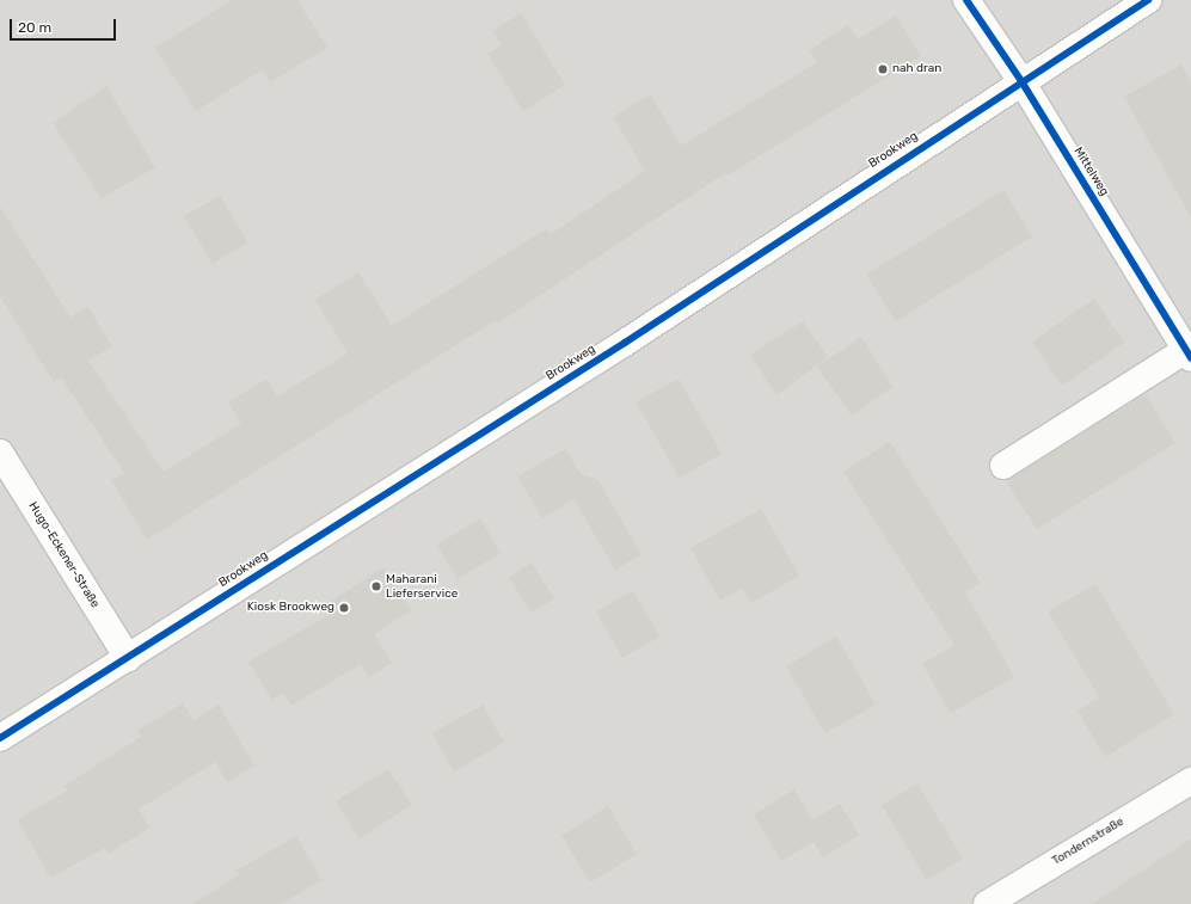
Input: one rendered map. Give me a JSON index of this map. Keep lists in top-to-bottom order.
{
  "streets": {
    "street": [
      "Brookweg",
      "Mittelweg",
      "Hugo-Eckener-Straße",
      "Tondernstraße"
    ]
  },
  "crossings": [
    ["Brookweg", "Mittelweg"],
    ["Brookweg", "Hugo-Eckener-Straße"]
  ],
  "places": ["nah dran", "Maharani Lieferservice", "Kiosk Brookweg"],
  "scale_bar": "20 m"
}
